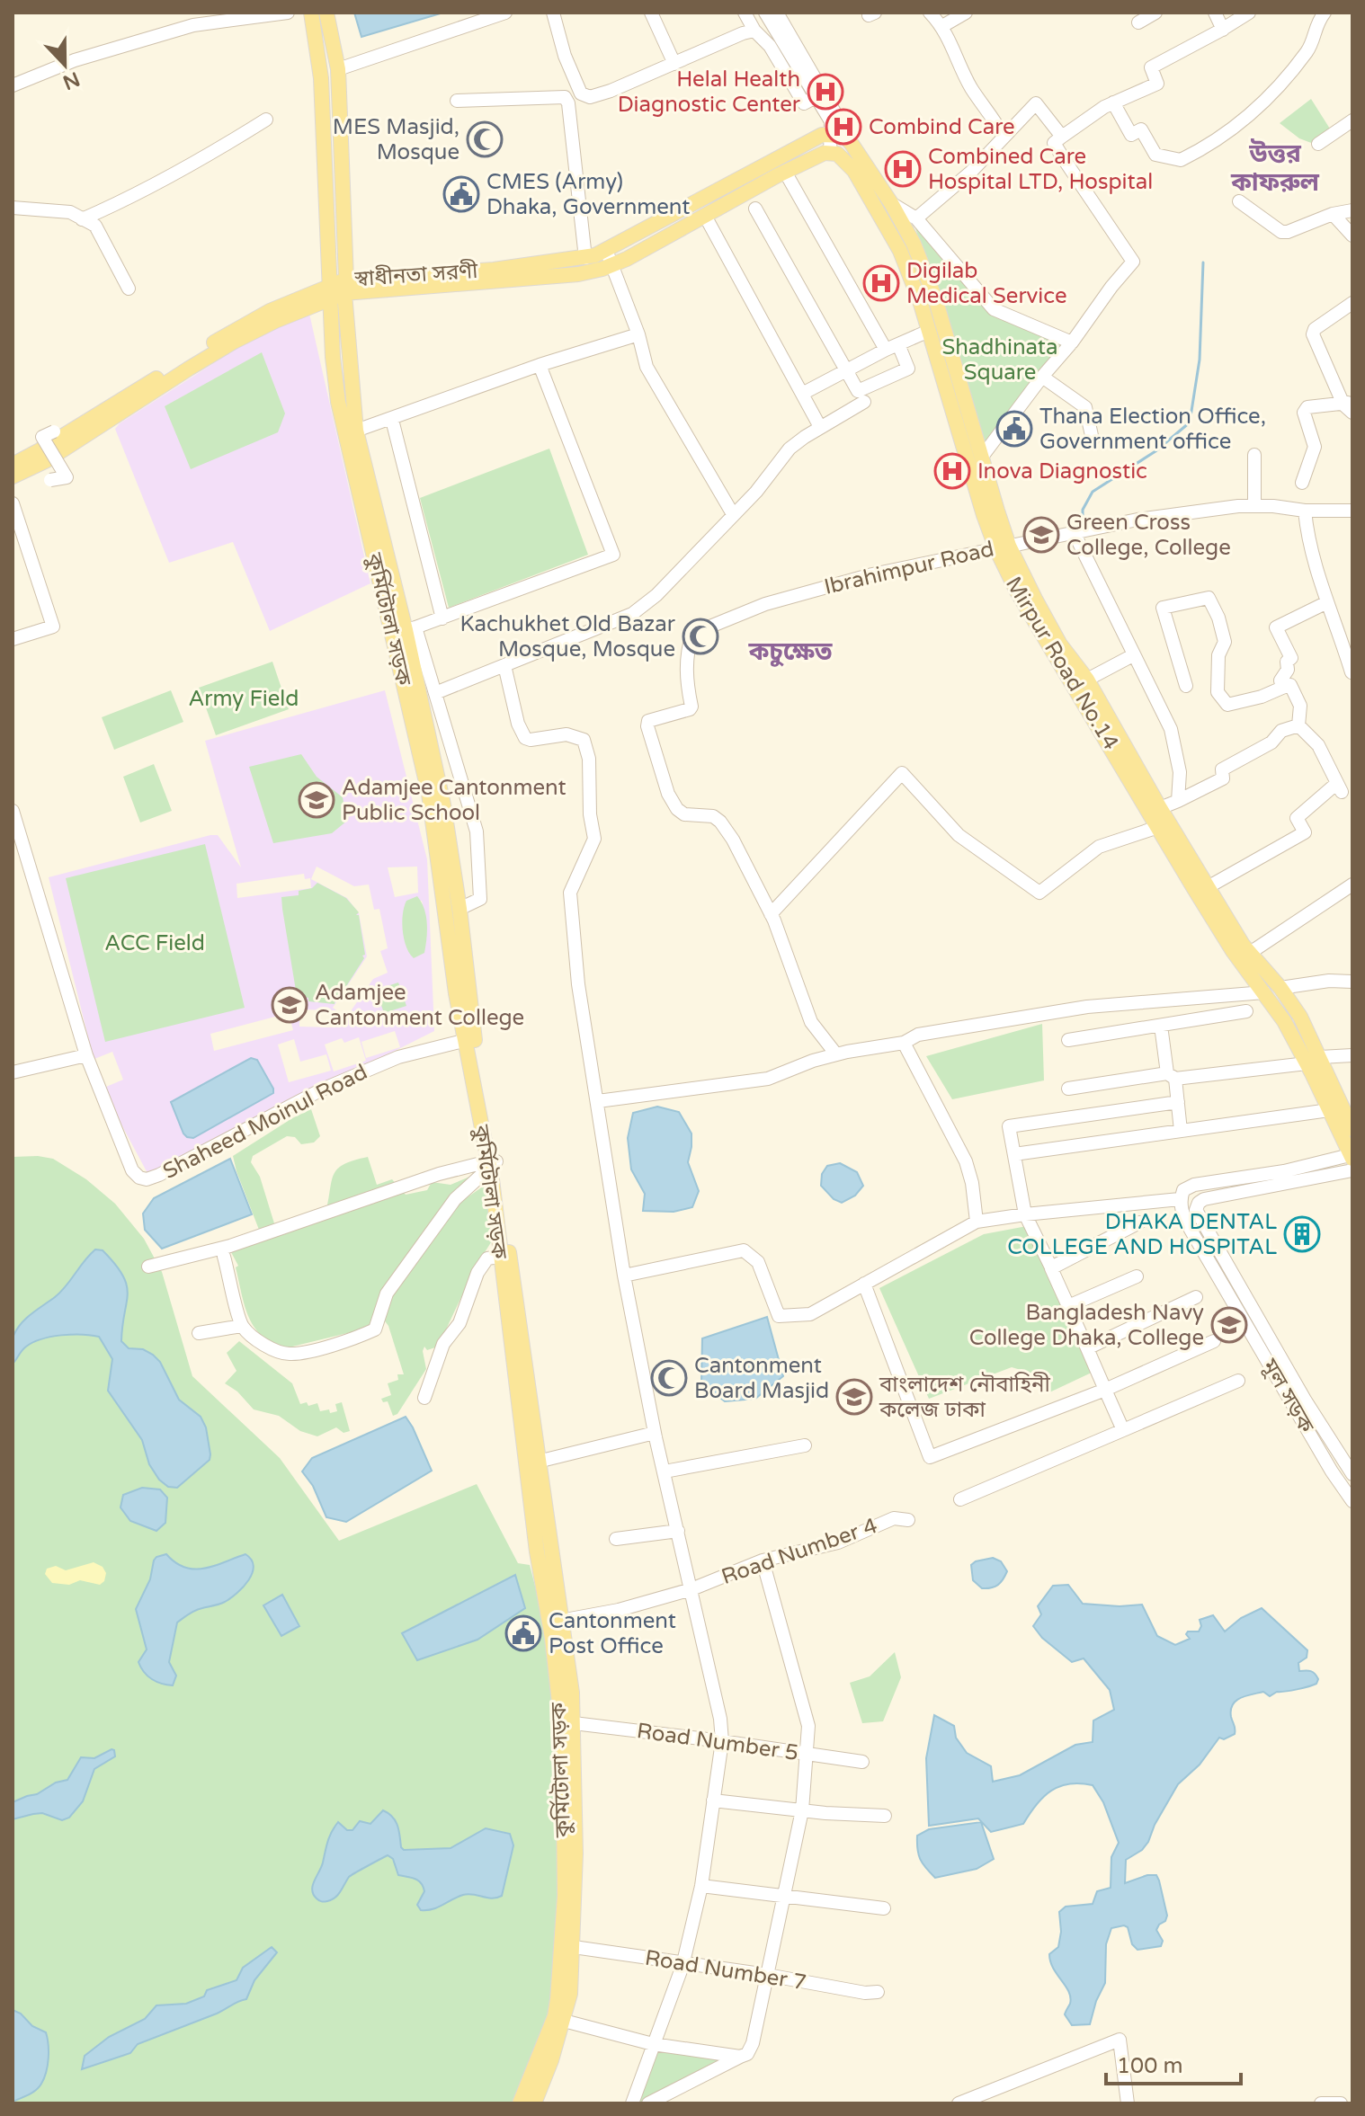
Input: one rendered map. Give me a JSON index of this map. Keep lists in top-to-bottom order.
{
  "streets": {
    "main road": ["স্বাধীনতা সরণী", "কুর্মিটোলা সড়ক", "Mirpur Road No.14"],
    "street": [
      "Ibrahimpur Road",
      "Shaheed Moinul Road",
      "মূল সড়ক",
      "Road Number 4",
      "Road Number 5",
      "Road Number 7"
    ]
  },
  "crossings": [
    ["স্বাধীনতা সরণী", "কুর্মিটোলা সড়ক"],
    ["স্বাধীনতা সরণী", "Mirpur Road No.14"],
    ["Ibrahimpur Road", "Mirpur Road No.14"],
    ["কুর্মিটোলা সড়ক", "Shaheed Moinul Road"],
    ["কুর্মিটোলা সড়ক", "Road Number 4"],
    ["কুর্মিটোলা সড়ক", "Road Number 5"],
    ["কুর্মিটোলা সড়ক", "Road Number 7"],
    ["Mirpur Road No.14", "মূল সড়ক"]
  ],
  "districts": ["উত্তর কাফরুল", "কচুক্ষেত"],
  "parks": ["Shadhinata Square", "Army Field", "ACC Field"],
  "places": {
    "hospital": [
      "Helal Health Diagnostic Center",
      "Combind Care",
      "Combined Care Hospital LTD, Hospital",
      "Digilab Medical Service",
      "Inova Diagnostic"
    ],
    "mosque": ["MES Masjid, Mosque", "Kachukhet Old Bazar Mosque, Mosque", "Cantonment Board Masjid"],
    "public building": ["CMES (Army) Dhaka, Government", "Thana Election Office, Government office", "Cantonment Post Office"],
    "school or university": [
      "Green Cross College, College",
      "Adamjee Cantonment Public School",
      "Adamjee Cantonment College",
      "Bangladesh Navy College Dhaka, College",
      "বাংলাদেশ নৌবাহিনী কলেজ ঢাকা"
    ],
    "building": ["DHAKA DENTAL COLLEGE AND HOSPITAL"]
  },
  "scale_bar": "100 m",
  "north": "bottom"
}
